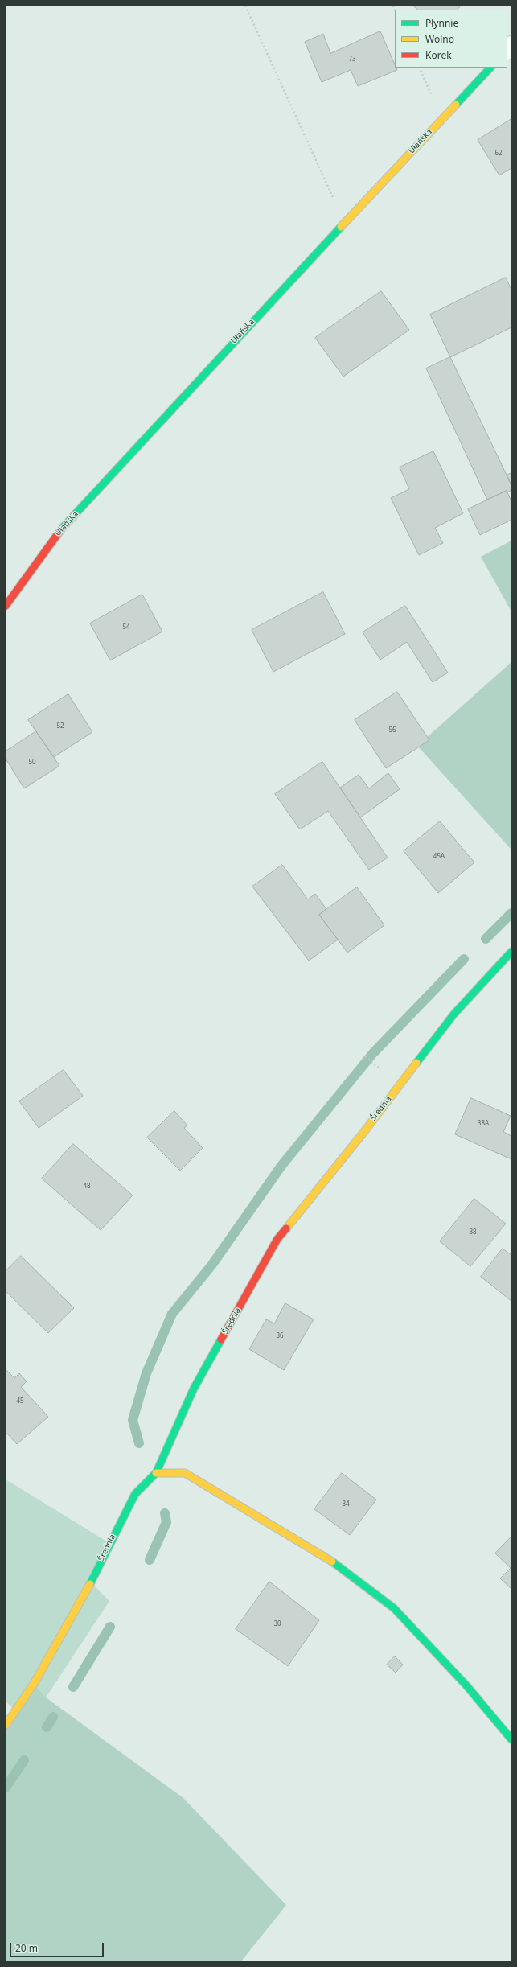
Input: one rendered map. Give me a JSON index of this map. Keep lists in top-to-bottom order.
{
  "streets": {
    "street": ["Ułańska", "Średnia"]
  },
  "house_numbers": [
    "73",
    "62",
    "54",
    "52",
    "56",
    "50",
    "45A",
    "38A",
    "48",
    "38",
    "36",
    "45",
    "34",
    "30"
  ],
  "legend": ["Płynnie", "Wolno", "Korek"],
  "scale_bar": "20 m"
}
